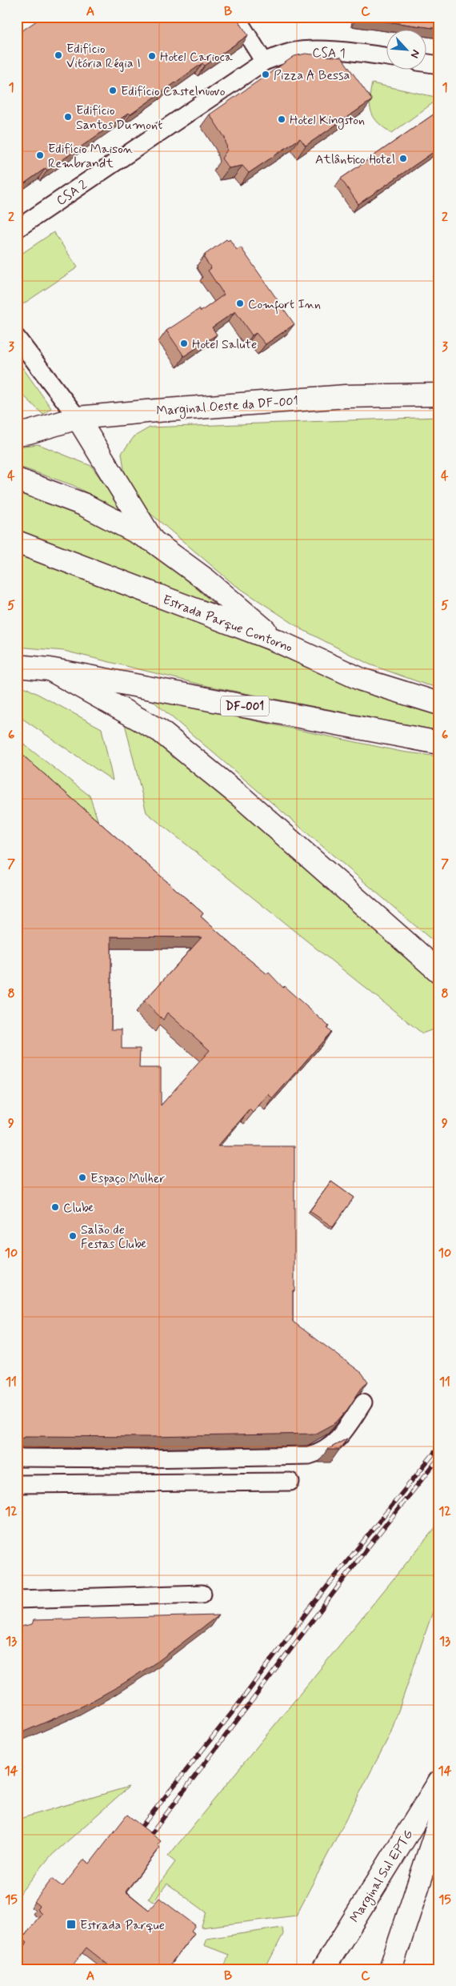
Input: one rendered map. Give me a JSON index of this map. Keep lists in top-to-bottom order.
{
  "streets": {
    "main road": [
      "Marginal Oeste da DF-001",
      "Estrada Parque Contorno",
      "DF-001",
      "Marginal Sul EPTG"
    ],
    "street": ["CSA 1", "CSA 2"]
  },
  "crossings": [
    ["CSA 1", "CSA 2"]
  ],
  "places": {
    "other": [
      "Edifício Vitória Régia I",
      "Hotel Carioca",
      "Pizza A Bessa",
      "Edifício Castelnuovo",
      "Edifício Santos Dumont",
      "Hotel Kingston",
      "Edifício Maison Rembrandt",
      "Atlântico Hotel",
      "Comfort Inn",
      "Hotel Salute",
      "Espaço Mulher",
      "Clube",
      "Salão de Festas Clube"
    ],
    "transit": ["Estrada Parque"]
  },
  "north": "bottom right",
  "grid": {
    "columns": ["A", "B", "C"],
    "rows": [
      "1",
      "2",
      "3",
      "4",
      "5",
      "6",
      "7",
      "8",
      "9",
      "10",
      "11",
      "12",
      "13",
      "14",
      "15"
    ]
  }
}
